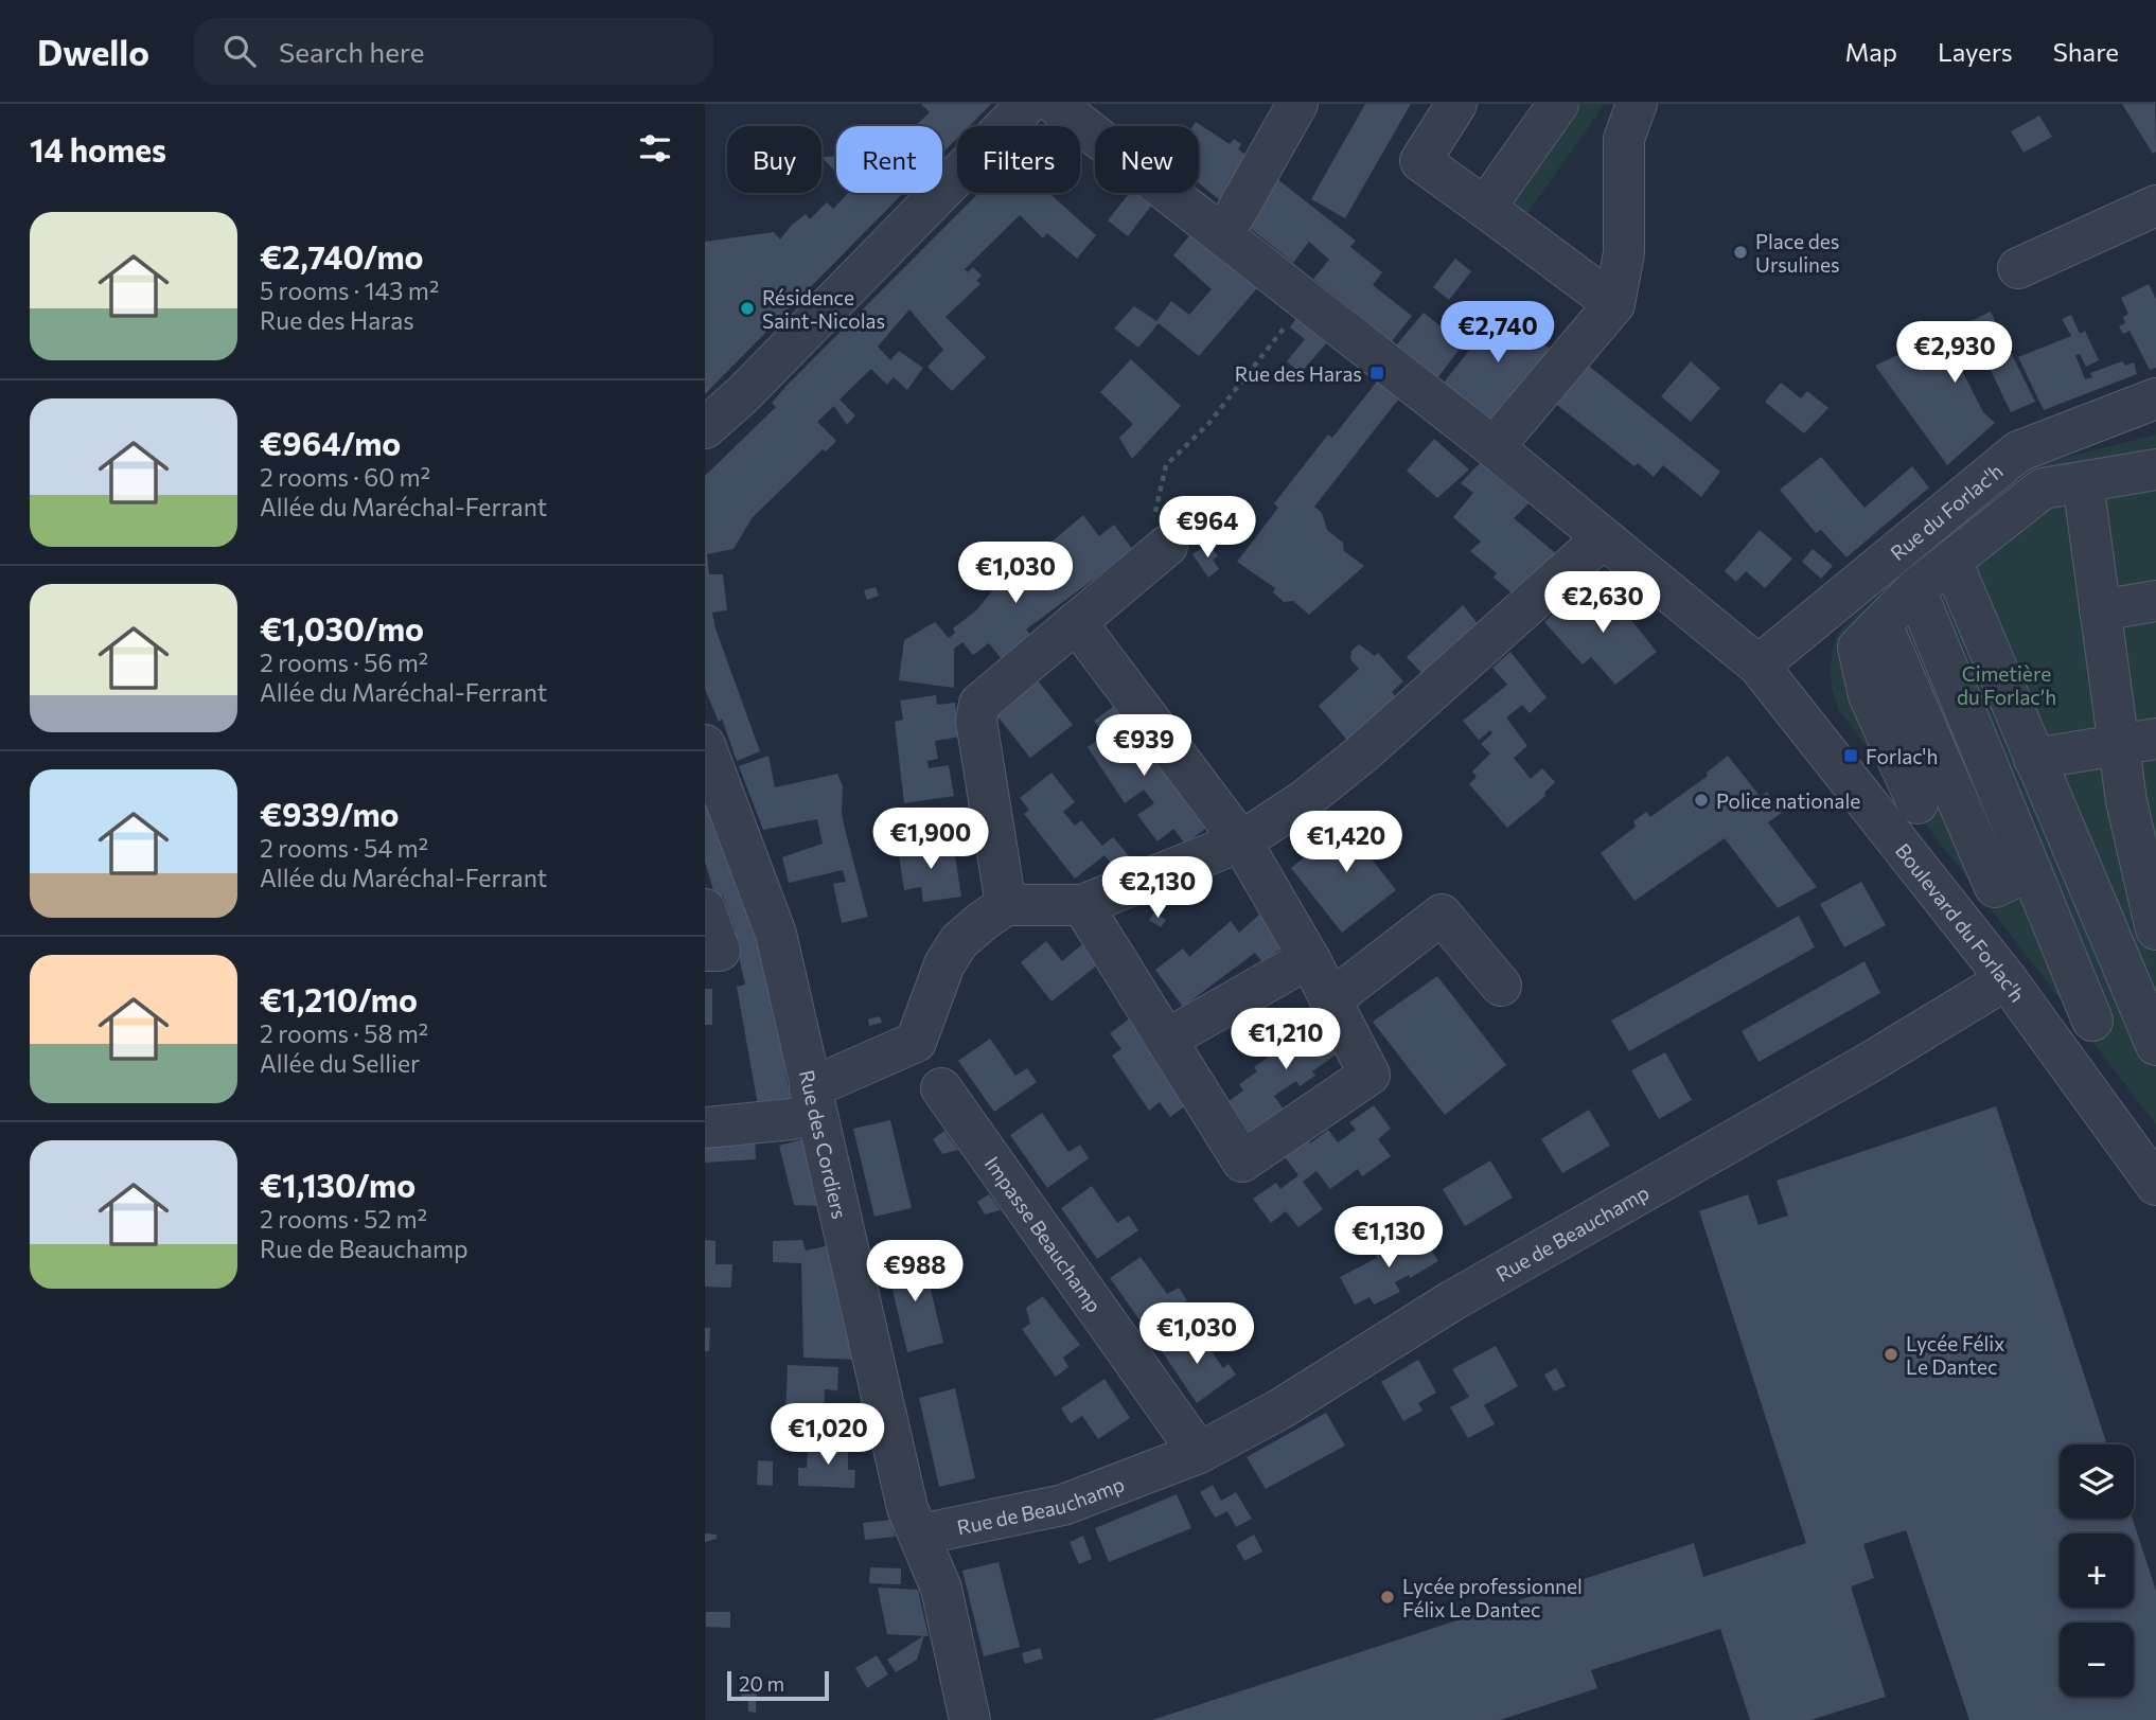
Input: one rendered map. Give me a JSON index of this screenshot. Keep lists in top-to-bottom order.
{
  "streets": {
    "street": [
      "Rue du Forlac'h",
      "Boulevard du Forlac'h",
      "Rue des Cordiers",
      "Rue de Beauchamp",
      "Impasse Beauchamp"
    ]
  },
  "crossings": [
    ["Rue du Forlac'h", "Boulevard du Forlac'h"],
    ["Boulevard du Forlac'h", "Rue de Beauchamp"],
    ["Rue des Cordiers", "Rue de Beauchamp"],
    ["Rue de Beauchamp", "Impasse Beauchamp"]
  ],
  "parks": ["Cimetière du Forlac’h"],
  "places": {
    "other": [
      "Place des Ursulines",
      "Résidence Saint-Nicolas",
      "Police nationale",
      "Lycée Félix Le Dantec",
      "Lycée professionnel Félix Le Dantec"
    ],
    "transit": ["Rue des Haras", "Forlac'h"]
  },
  "scale_bar": "20 m",
  "page": {
    "header": "Dwello",
    "search": "Search here",
    "nav": ["Map", "Layers", "Share"],
    "heading": "14 homes",
    "chip": [
      "Buy",
      "Rent",
      "Filters",
      "New"
    ],
    "list": [
      {
        "name": "€2,740/mo",
        "note": "5 rooms · 143 m² · Rue des Haras"
      },
      {
        "name": "€964/mo",
        "note": "2 rooms · 60 m² · Allée du Maréchal-Ferrant"
      },
      {
        "name": "€1,030/mo",
        "note": "2 rooms · 56 m² · Allée du Maréchal-Ferrant"
      },
      {
        "name": "€939/mo",
        "note": "2 rooms · 54 m² · Allée du Maréchal-Ferrant"
      },
      {
        "name": "€1,210/mo",
        "note": "2 rooms · 58 m² · Allée du Sellier"
      },
      {
        "name": "€1,130/mo",
        "note": "2 rooms · 52 m² · Rue de Beauchamp"
      }
    ],
    "price": [
      "€2,740",
      "€2,930",
      "€964",
      "€1,030",
      "€2,630",
      "€939",
      "€1,900",
      "€1,420",
      "€2,130",
      "€1,210",
      "€1,130",
      "€988",
      "€1,030",
      "€1,020"
    ],
    "map_buttons": ["+", "−"],
    "scale": "20 m"
  }
}
